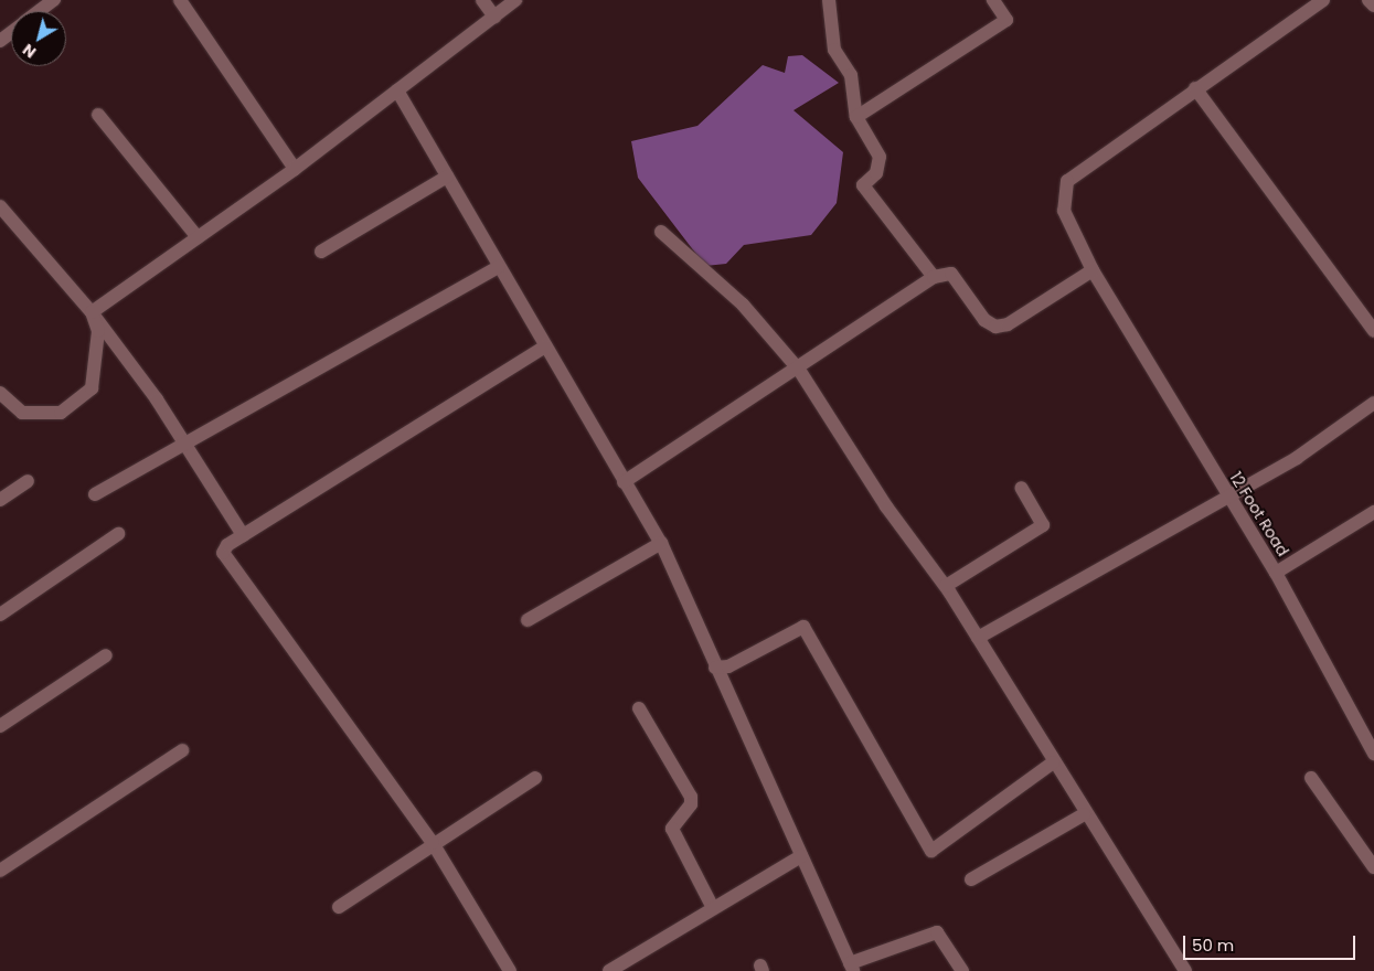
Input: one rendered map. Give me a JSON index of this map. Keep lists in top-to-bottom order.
{
  "streets": {
    "street": ["12 Foot Road"]
  },
  "scale_bar": "50 m",
  "north": "bottom left"
}
